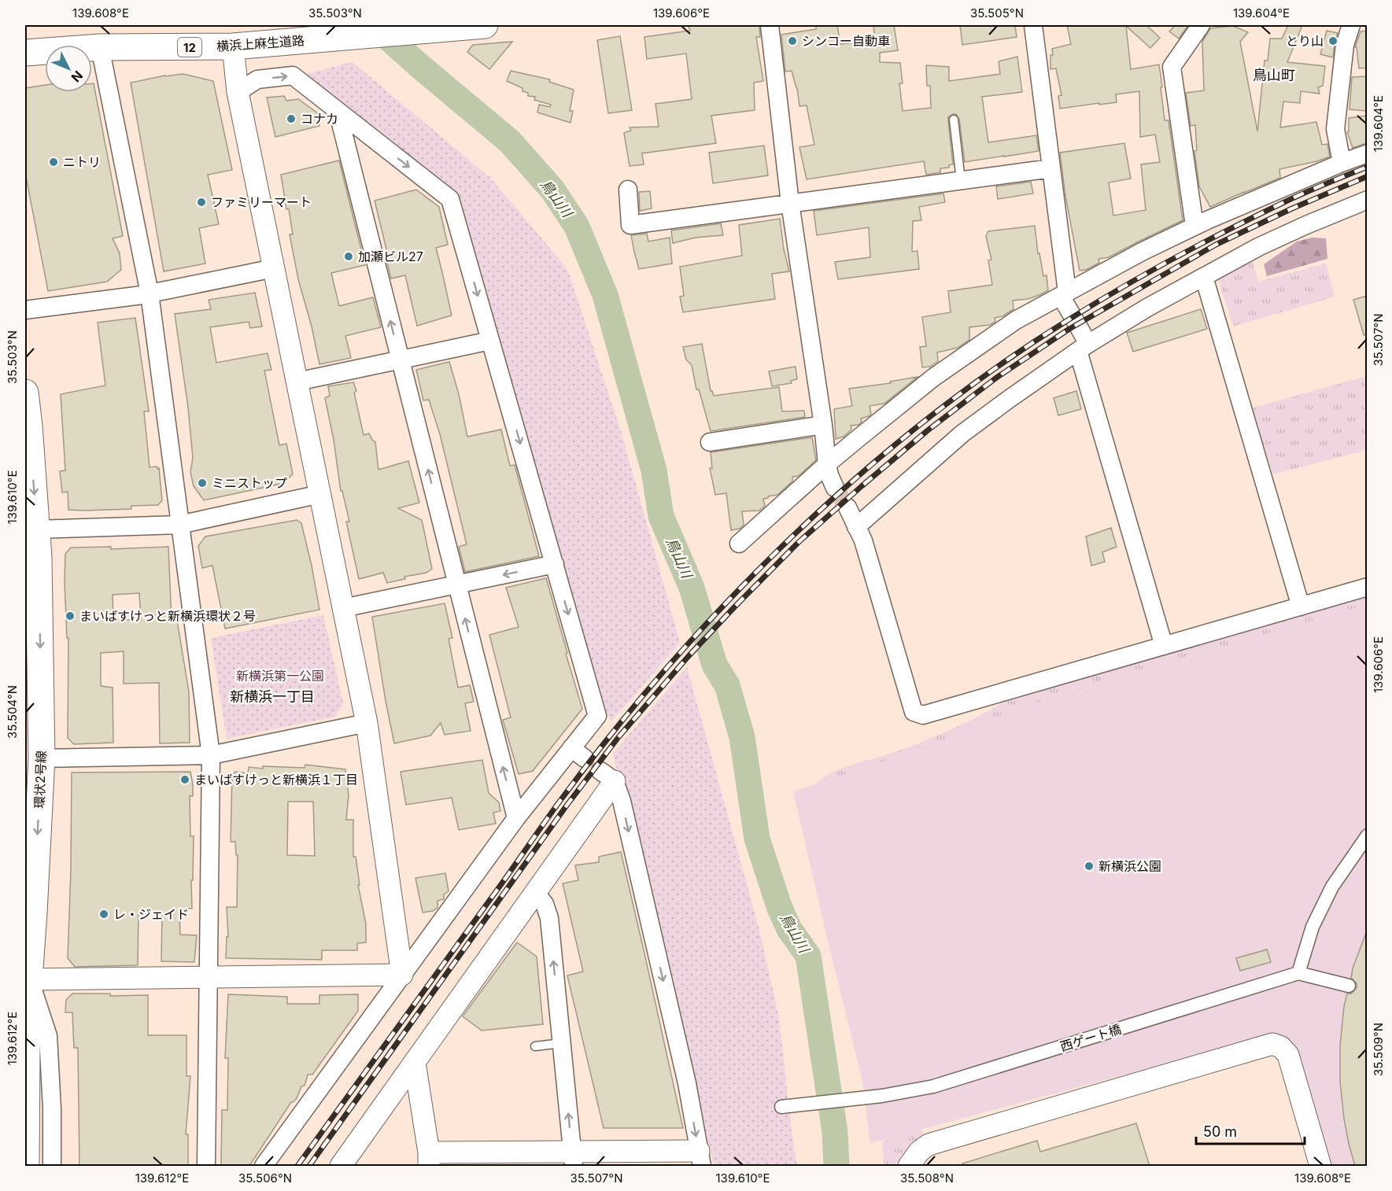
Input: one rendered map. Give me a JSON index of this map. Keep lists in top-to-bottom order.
{
  "streets": {
    "main road": ["横浜上麻生道路", "12", "環状2号線"],
    "street": ["西ゲート橋"]
  },
  "one_way": ["環状2号線"],
  "districts": ["鳥山町", "新横浜一丁目"],
  "water": ["鳥山川"],
  "parks": ["新横浜第一公園"],
  "places": [
    "シンコー自動車",
    "とり山",
    "コナカ",
    "ニトリ",
    "ファミリーマート",
    "加瀬ビル27",
    "ミニストップ",
    "まいばすけっと新横浜環状２号",
    "まいばすけっと新横浜１丁目",
    "新横浜公園",
    "レ・ジェイド"
  ],
  "scale_bar": "50 m",
  "north": "bottom right",
  "coordinates": [
    "139.608°E",
    "35.503°N",
    "139.606°E",
    "35.505°N",
    "139.604°E",
    "35.507°N",
    "139.610°E",
    "35.504°N",
    "139.612°E",
    "35.509°N",
    "35.506°N",
    "35.508°N"
  ]
}
